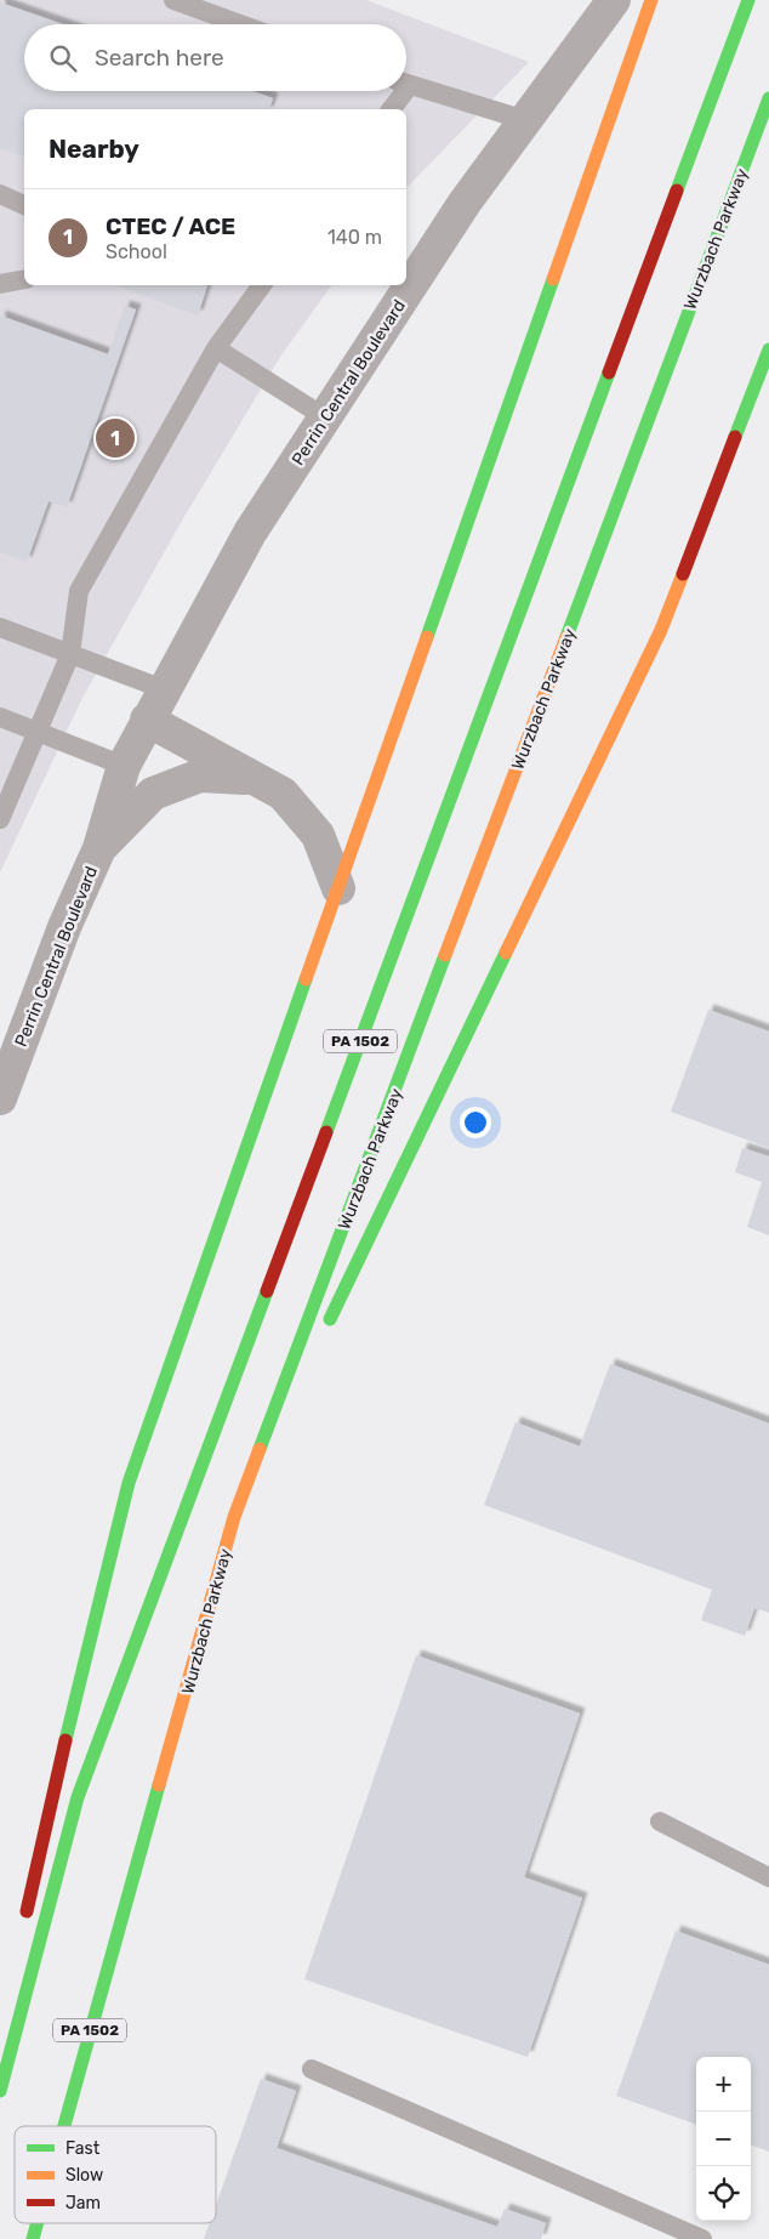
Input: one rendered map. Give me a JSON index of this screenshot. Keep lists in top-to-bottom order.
{
  "streets": {
    "highway": ["Wurzbach Parkway", "PA 1502"],
    "street": ["Perrin Central Boulevard"]
  },
  "legend": ["Fast", "Slow", "Jam"],
  "page": {
    "search": "Search here",
    "heading": "Nearby",
    "list": [
      {
        "mark": "1",
        "name": "CTEC / ACE",
        "note": "School",
        "value": "140 m"
      }
    ],
    "pins": "1",
    "map_buttons": ["+", "−"]
  }
}
